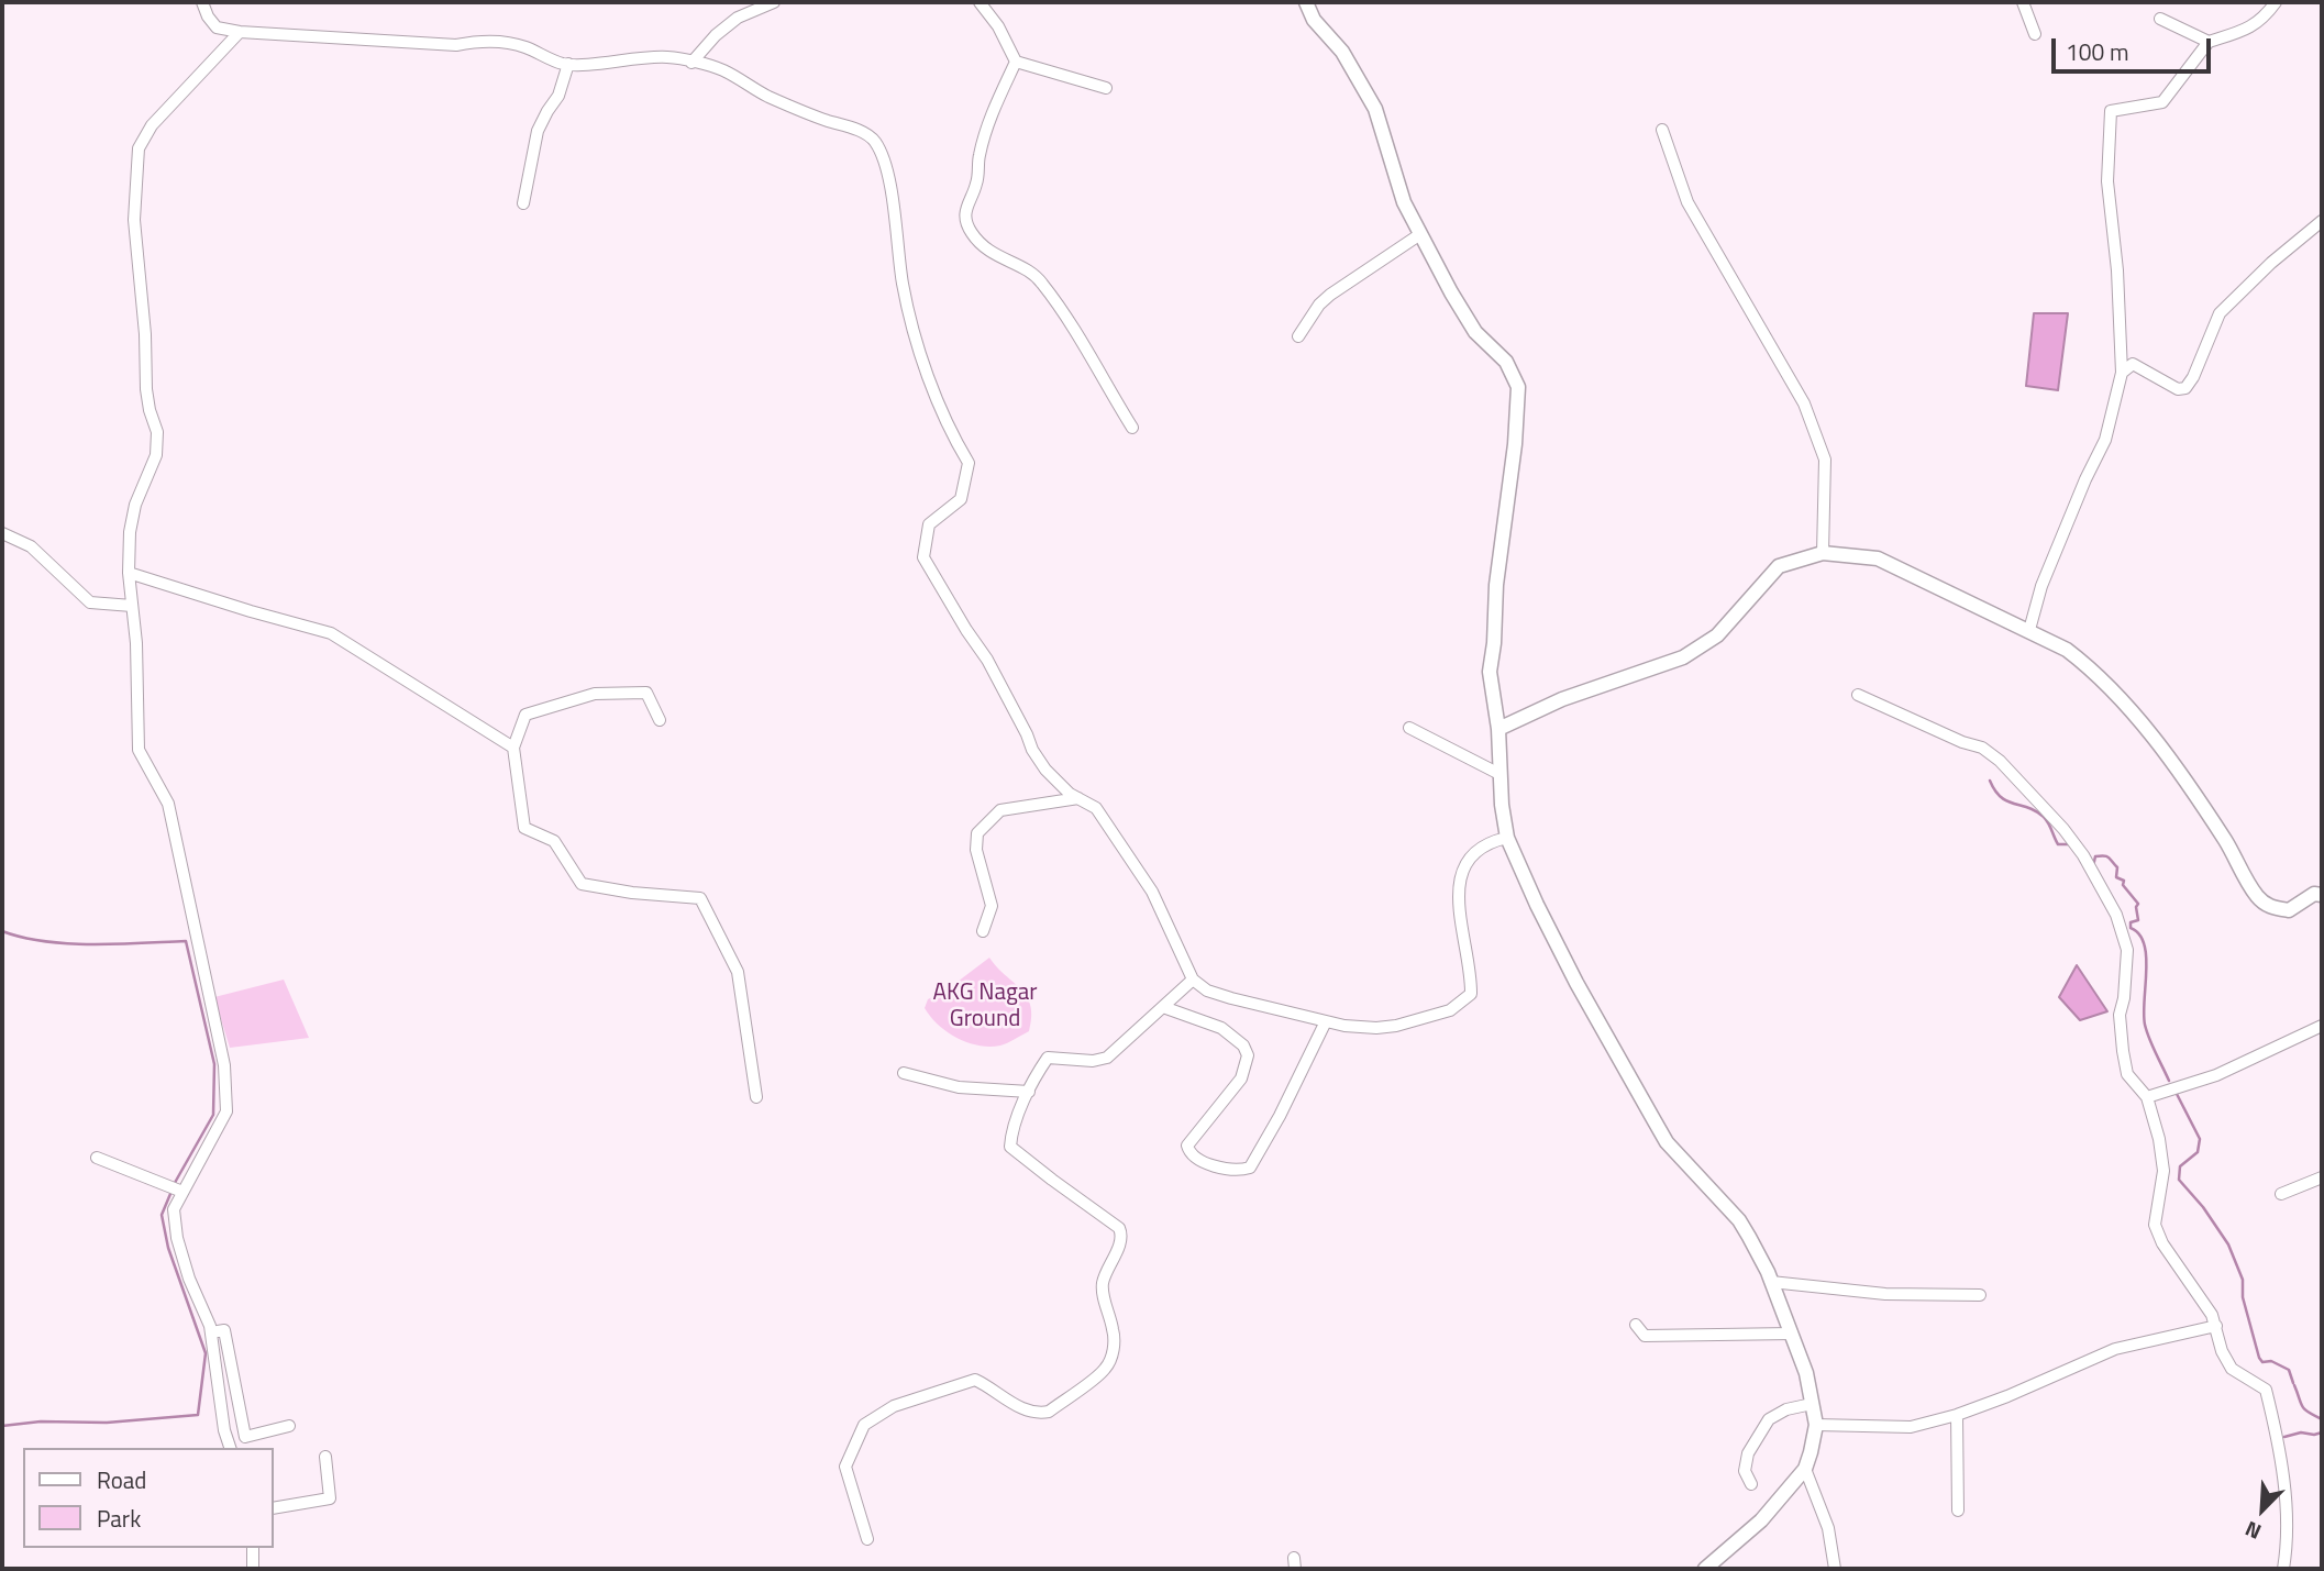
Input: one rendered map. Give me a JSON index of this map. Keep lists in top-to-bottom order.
{
  "parks": ["AKG Nagar Ground"],
  "legend": ["Road", "Park"],
  "scale_bar": "100 m",
  "north": "bottom left"
}
